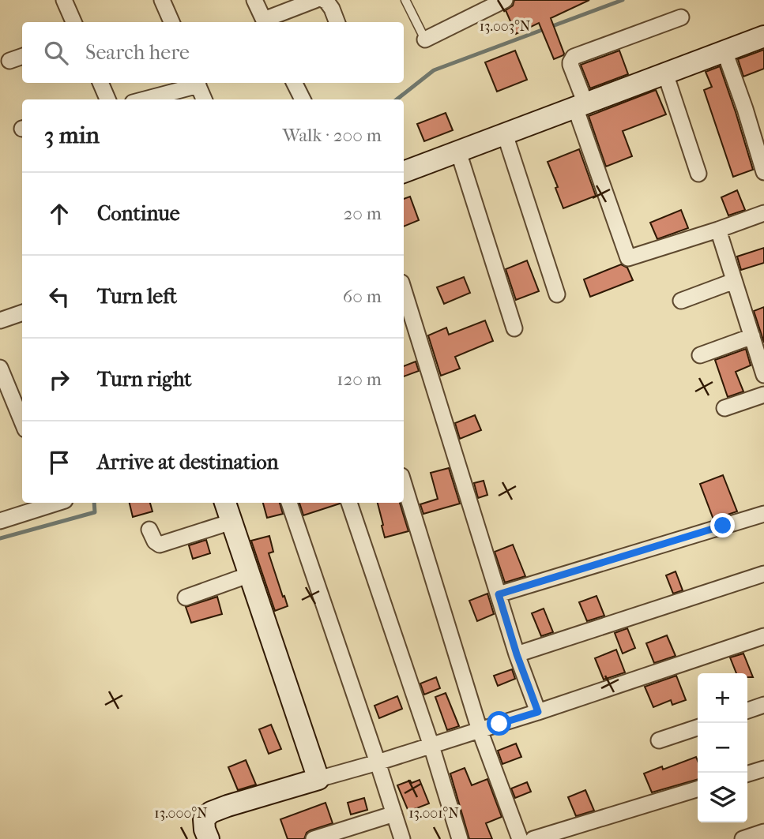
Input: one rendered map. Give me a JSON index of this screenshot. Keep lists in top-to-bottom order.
{
  "page": {
    "search": "Search here",
    "heading": ["3 min", "Walk · 200 m"],
    "list": [
      ["Continue", "20 m"],
      ["Turn left", "60 m"],
      ["Turn right", "120 m"],
      "Arrive at destination"
    ],
    "map_buttons": ["+", "−"]
  },
  "coordinates": ["13.003°N", "13.000°N", "13.001°N"]
}
